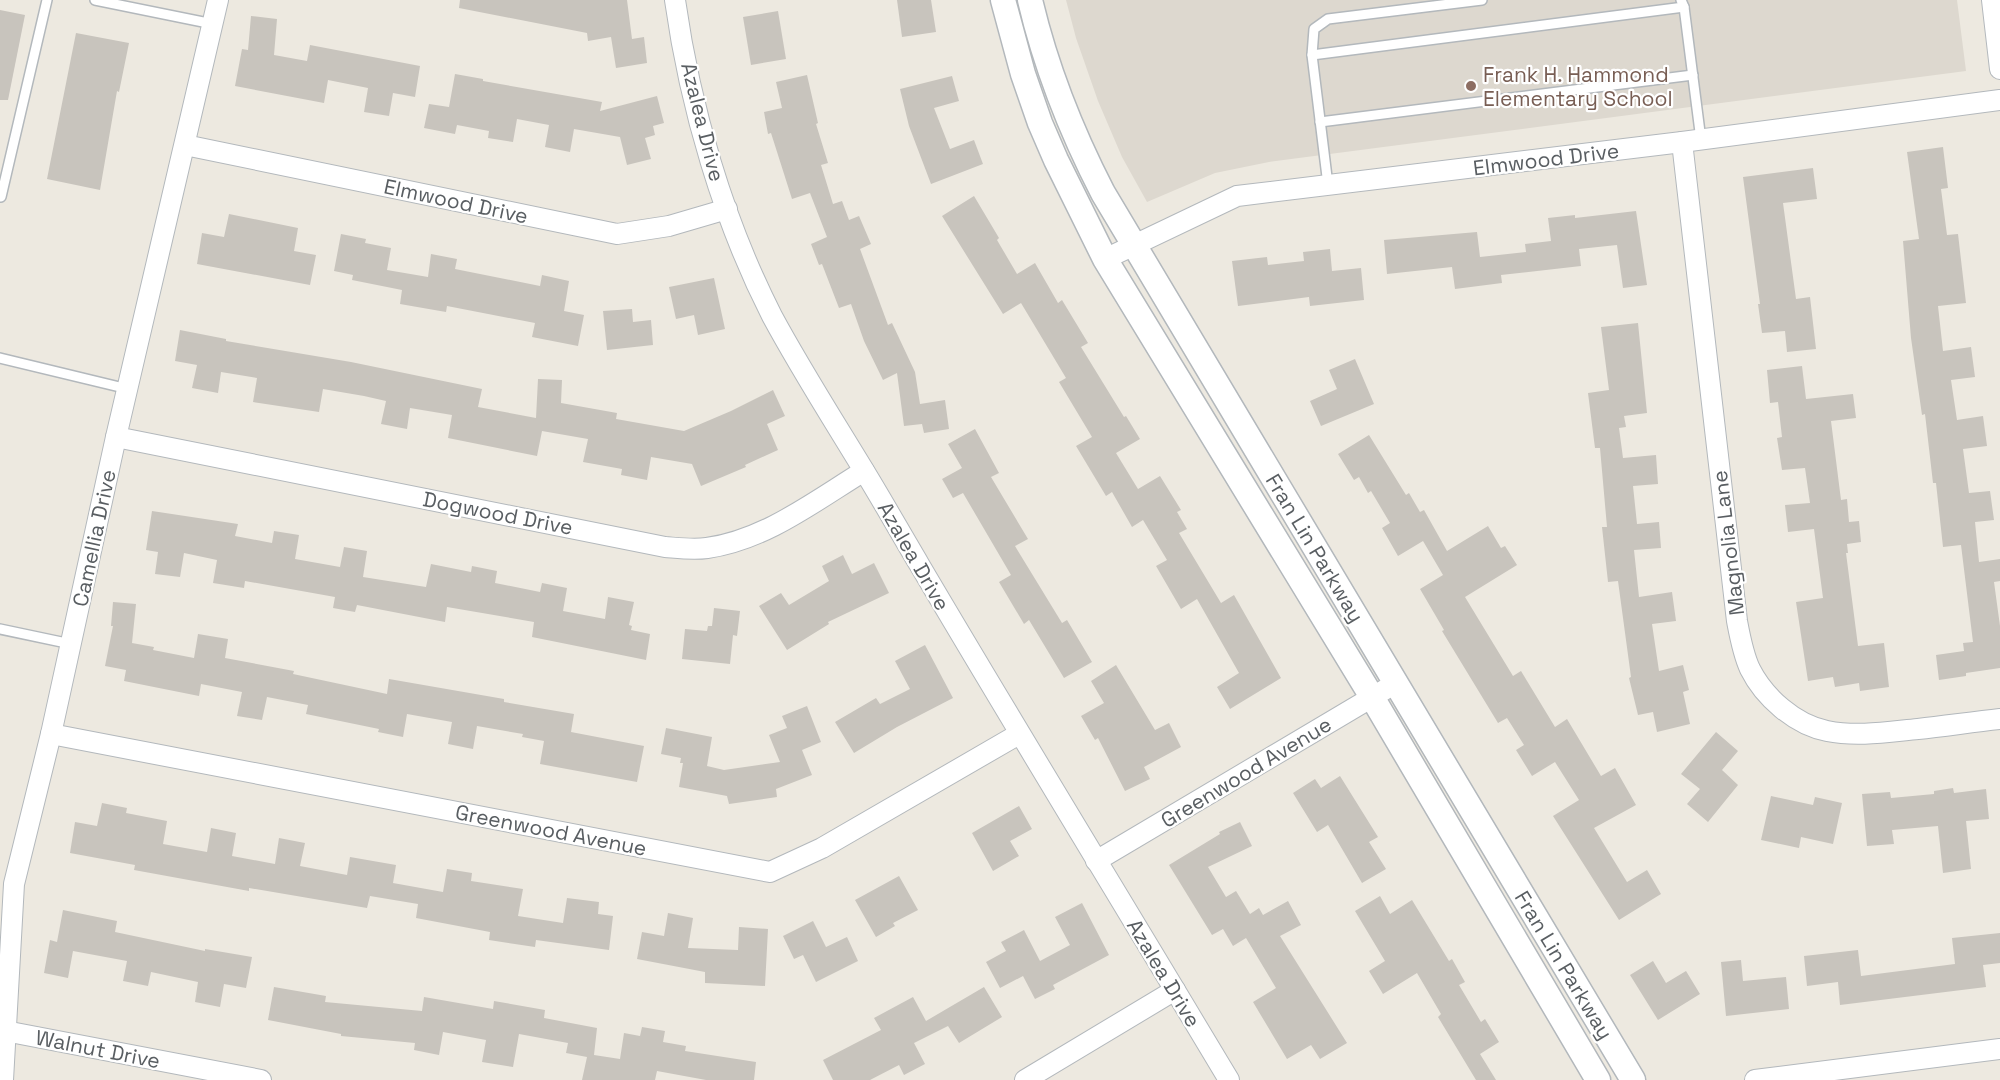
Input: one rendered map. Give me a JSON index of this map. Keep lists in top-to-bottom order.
{
  "streets": {
    "street": [
      "Azalea Drive",
      "Elmwood Drive",
      "Dogwood Drive",
      "Camellia Drive",
      "Magnolia Lane",
      "Fran Lin Parkway",
      "Greenwood Avenue",
      "Walnut Drive"
    ]
  },
  "crossings": [
    ["Azalea Drive", "Elmwood Drive"],
    ["Azalea Drive", "Dogwood Drive"],
    ["Azalea Drive", "Greenwood Avenue"],
    ["Elmwood Drive", "Camellia Drive"],
    ["Elmwood Drive", "Magnolia Lane"],
    ["Elmwood Drive", "Fran Lin Parkway"],
    ["Dogwood Drive", "Camellia Drive"],
    ["Camellia Drive", "Greenwood Avenue"],
    ["Camellia Drive", "Walnut Drive"],
    ["Fran Lin Parkway", "Greenwood Avenue"]
  ],
  "places": ["Frank H. Hammond Elementary School"]
}
